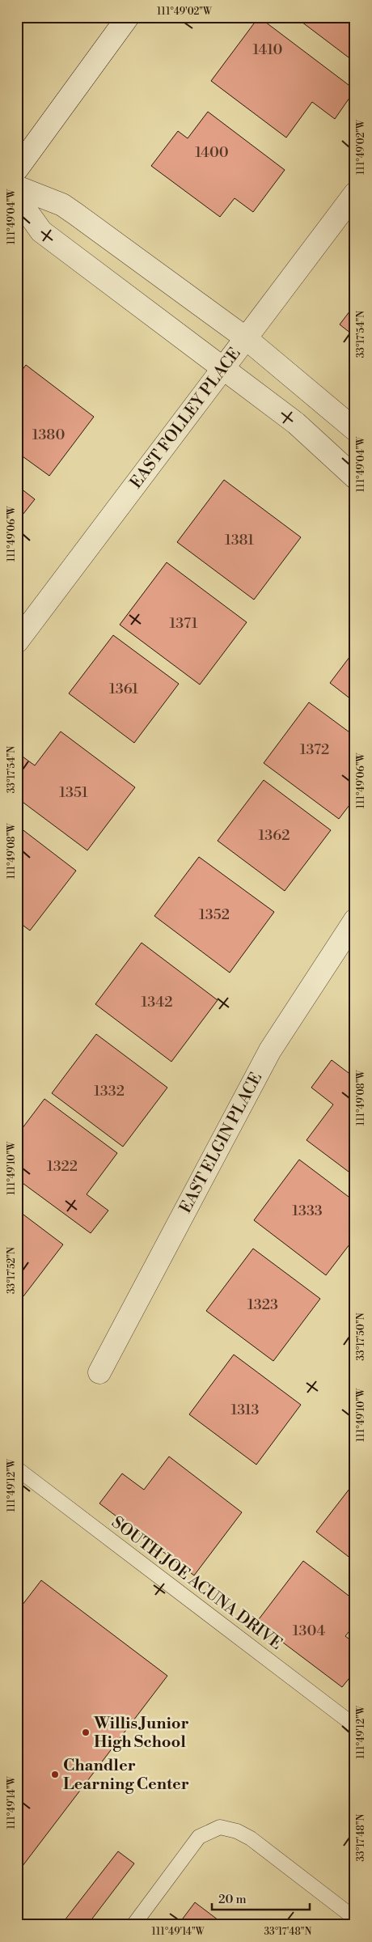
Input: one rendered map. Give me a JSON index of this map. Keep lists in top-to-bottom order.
{
  "streets": {
    "street": ["EAST FOLLEY PLACE", "EAST ELGIN PLACE"],
    "lane": ["SOUTH JOE ACUNA DRIVE"]
  },
  "places": ["Willis Junior High School", "Chandler Learning Center"],
  "house_numbers": [
    "1410",
    "1400",
    "1380",
    "1381",
    "1371",
    "1361",
    "1372",
    "1351",
    "1362",
    "1352",
    "1342",
    "1332",
    "1322",
    "1333",
    "1323",
    "1313",
    "1304"
  ],
  "scale_bar": "20 m",
  "coordinates": [
    "111°49'02\"W",
    "111°49'04\"W",
    "33°17'54\"N",
    "111°49'06\"W",
    "111°49'08\"W",
    "111°49'10\"W",
    "33°17'52\"N",
    "33°17'50\"N",
    "111°49'12\"W",
    "111°49'14\"W",
    "33°17'48\"N"
  ]
}
